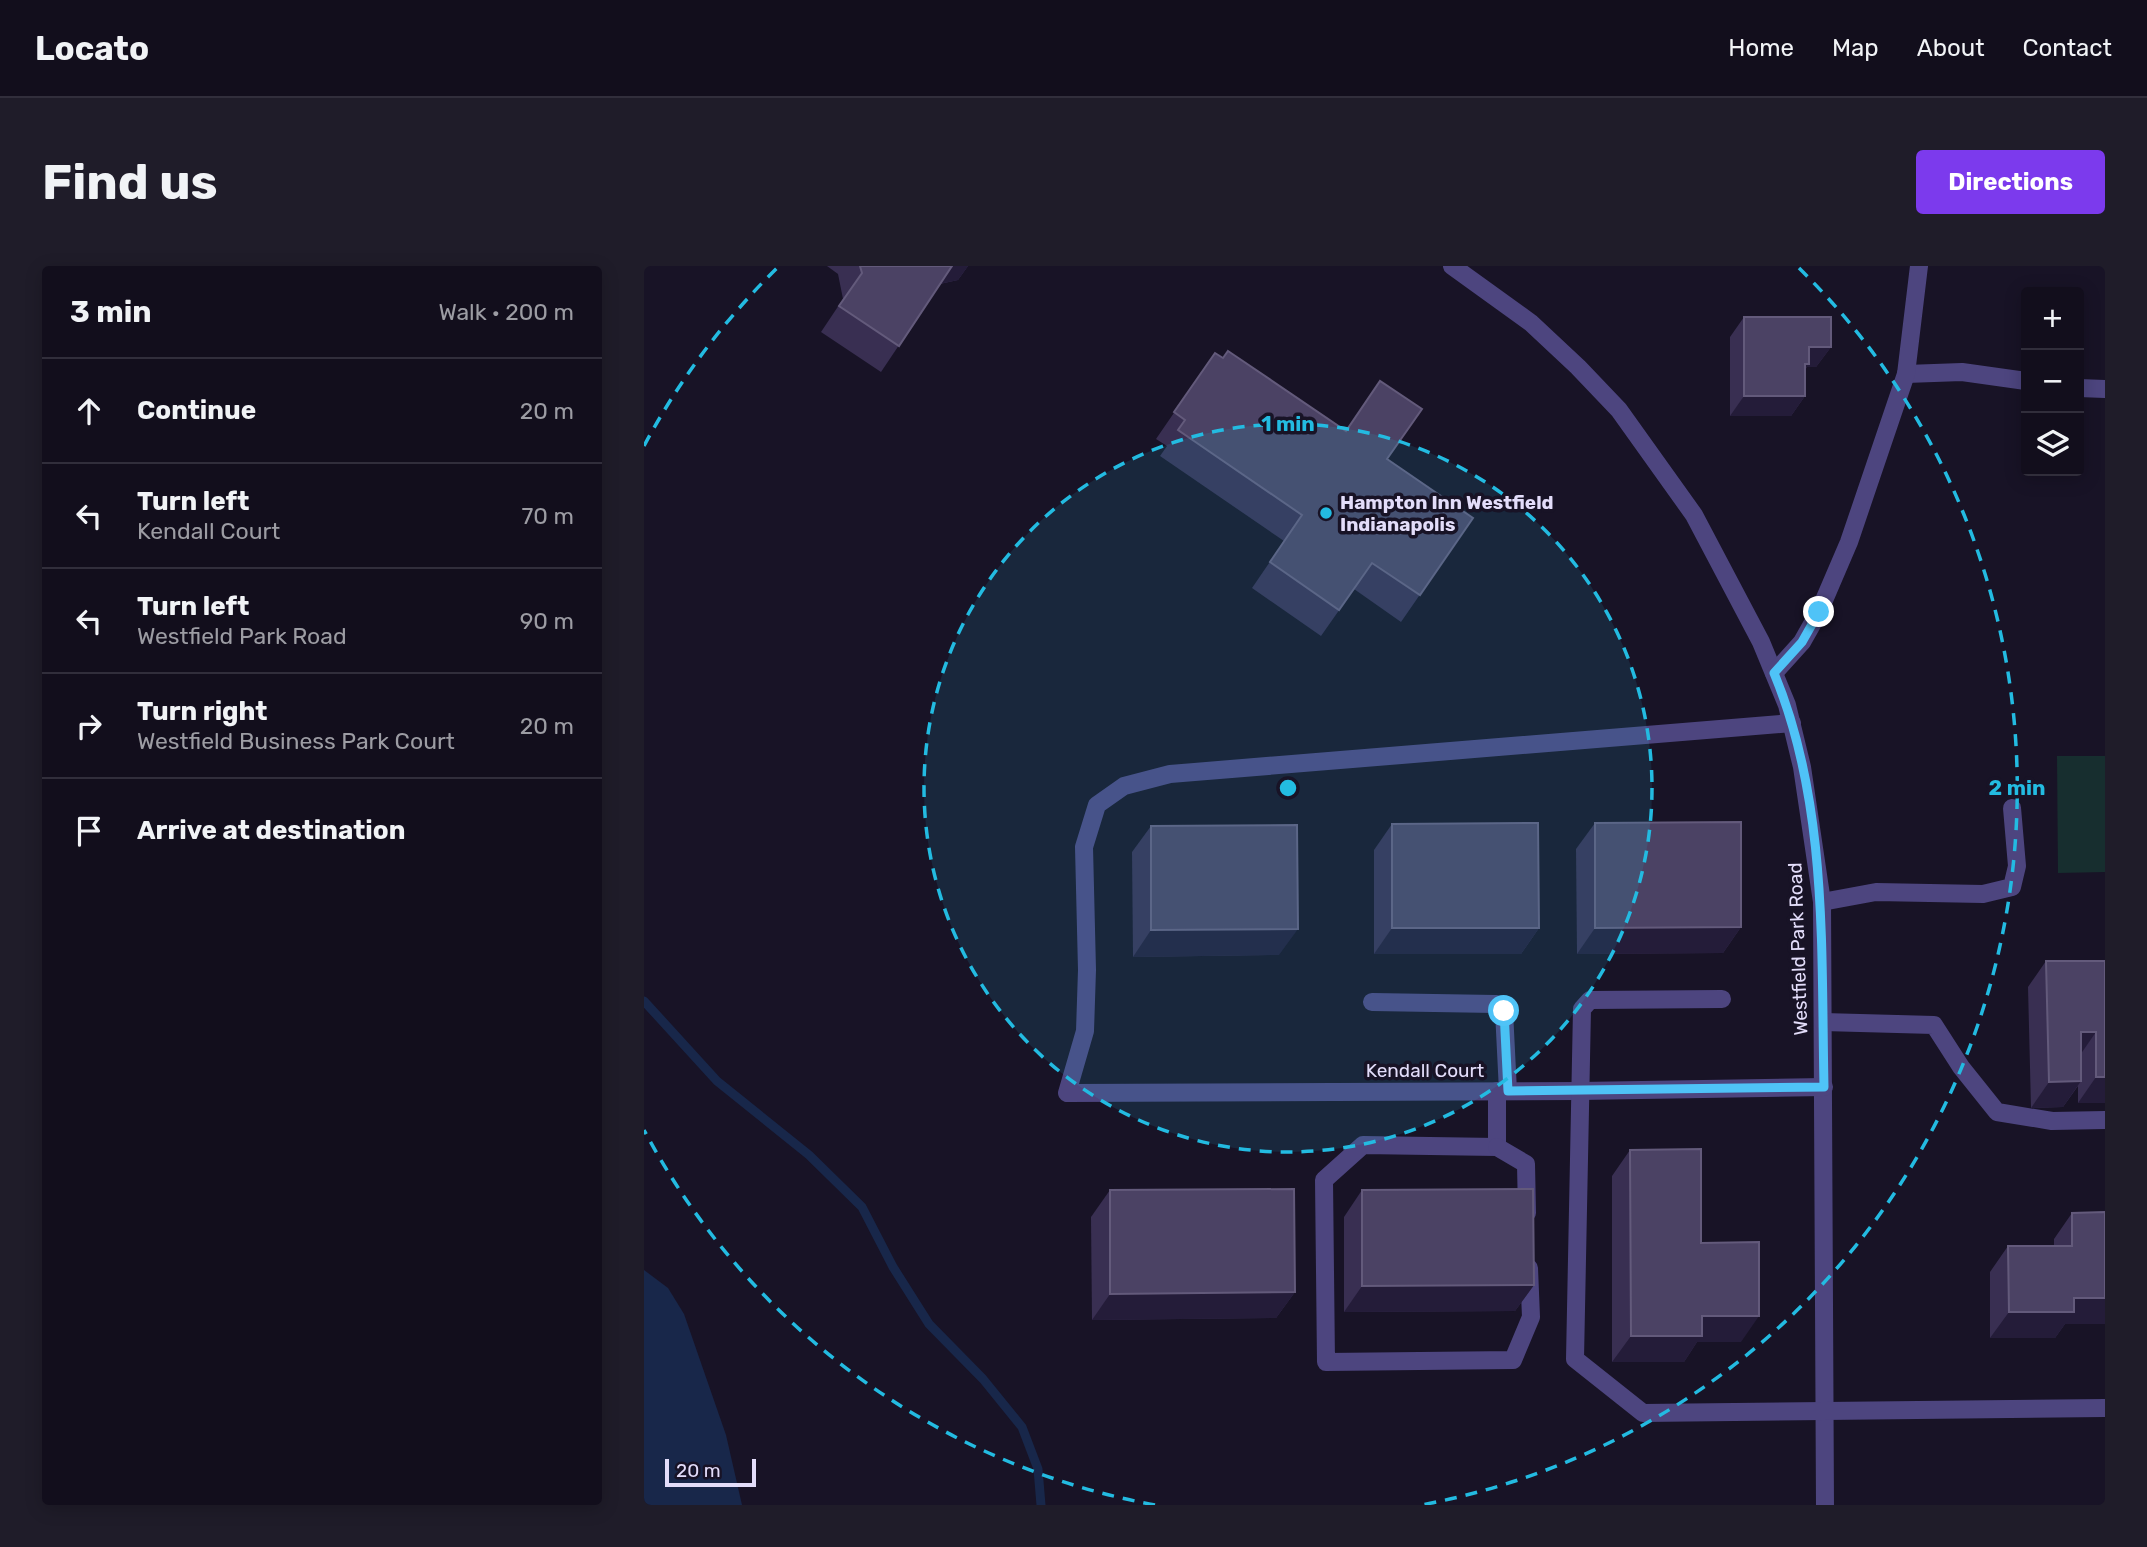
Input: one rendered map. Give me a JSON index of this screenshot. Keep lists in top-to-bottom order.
{
  "streets": {
    "street": ["Westfield Park Road", "Kendall Court"]
  },
  "crossings": [
    ["Westfield Park Road", "Kendall Court"]
  ],
  "places": ["Hampton Inn Westfield Indianapolis"],
  "scale_bar": "20 m",
  "page": {
    "header": "Locato",
    "nav": [
      "Home",
      "Map",
      "About",
      "Contact"
    ],
    "buttons": "Directions",
    "title": "Find us",
    "heading": ["3 min", "Walk · 200 m"],
    "map_buttons": ["+", "−"],
    "list": [
      ["Continue", "20 m"],
      ["Turn left", "Kendall Court", "70 m"],
      ["Turn left", "Westfield Park Road", "90 m"],
      ["Turn right", "Westfield Business Park Court", "20 m"],
      "Arrive at destination"
    ],
    "scale": "20 m"
  },
  "rings": ["1 min", "2 min"]
}
